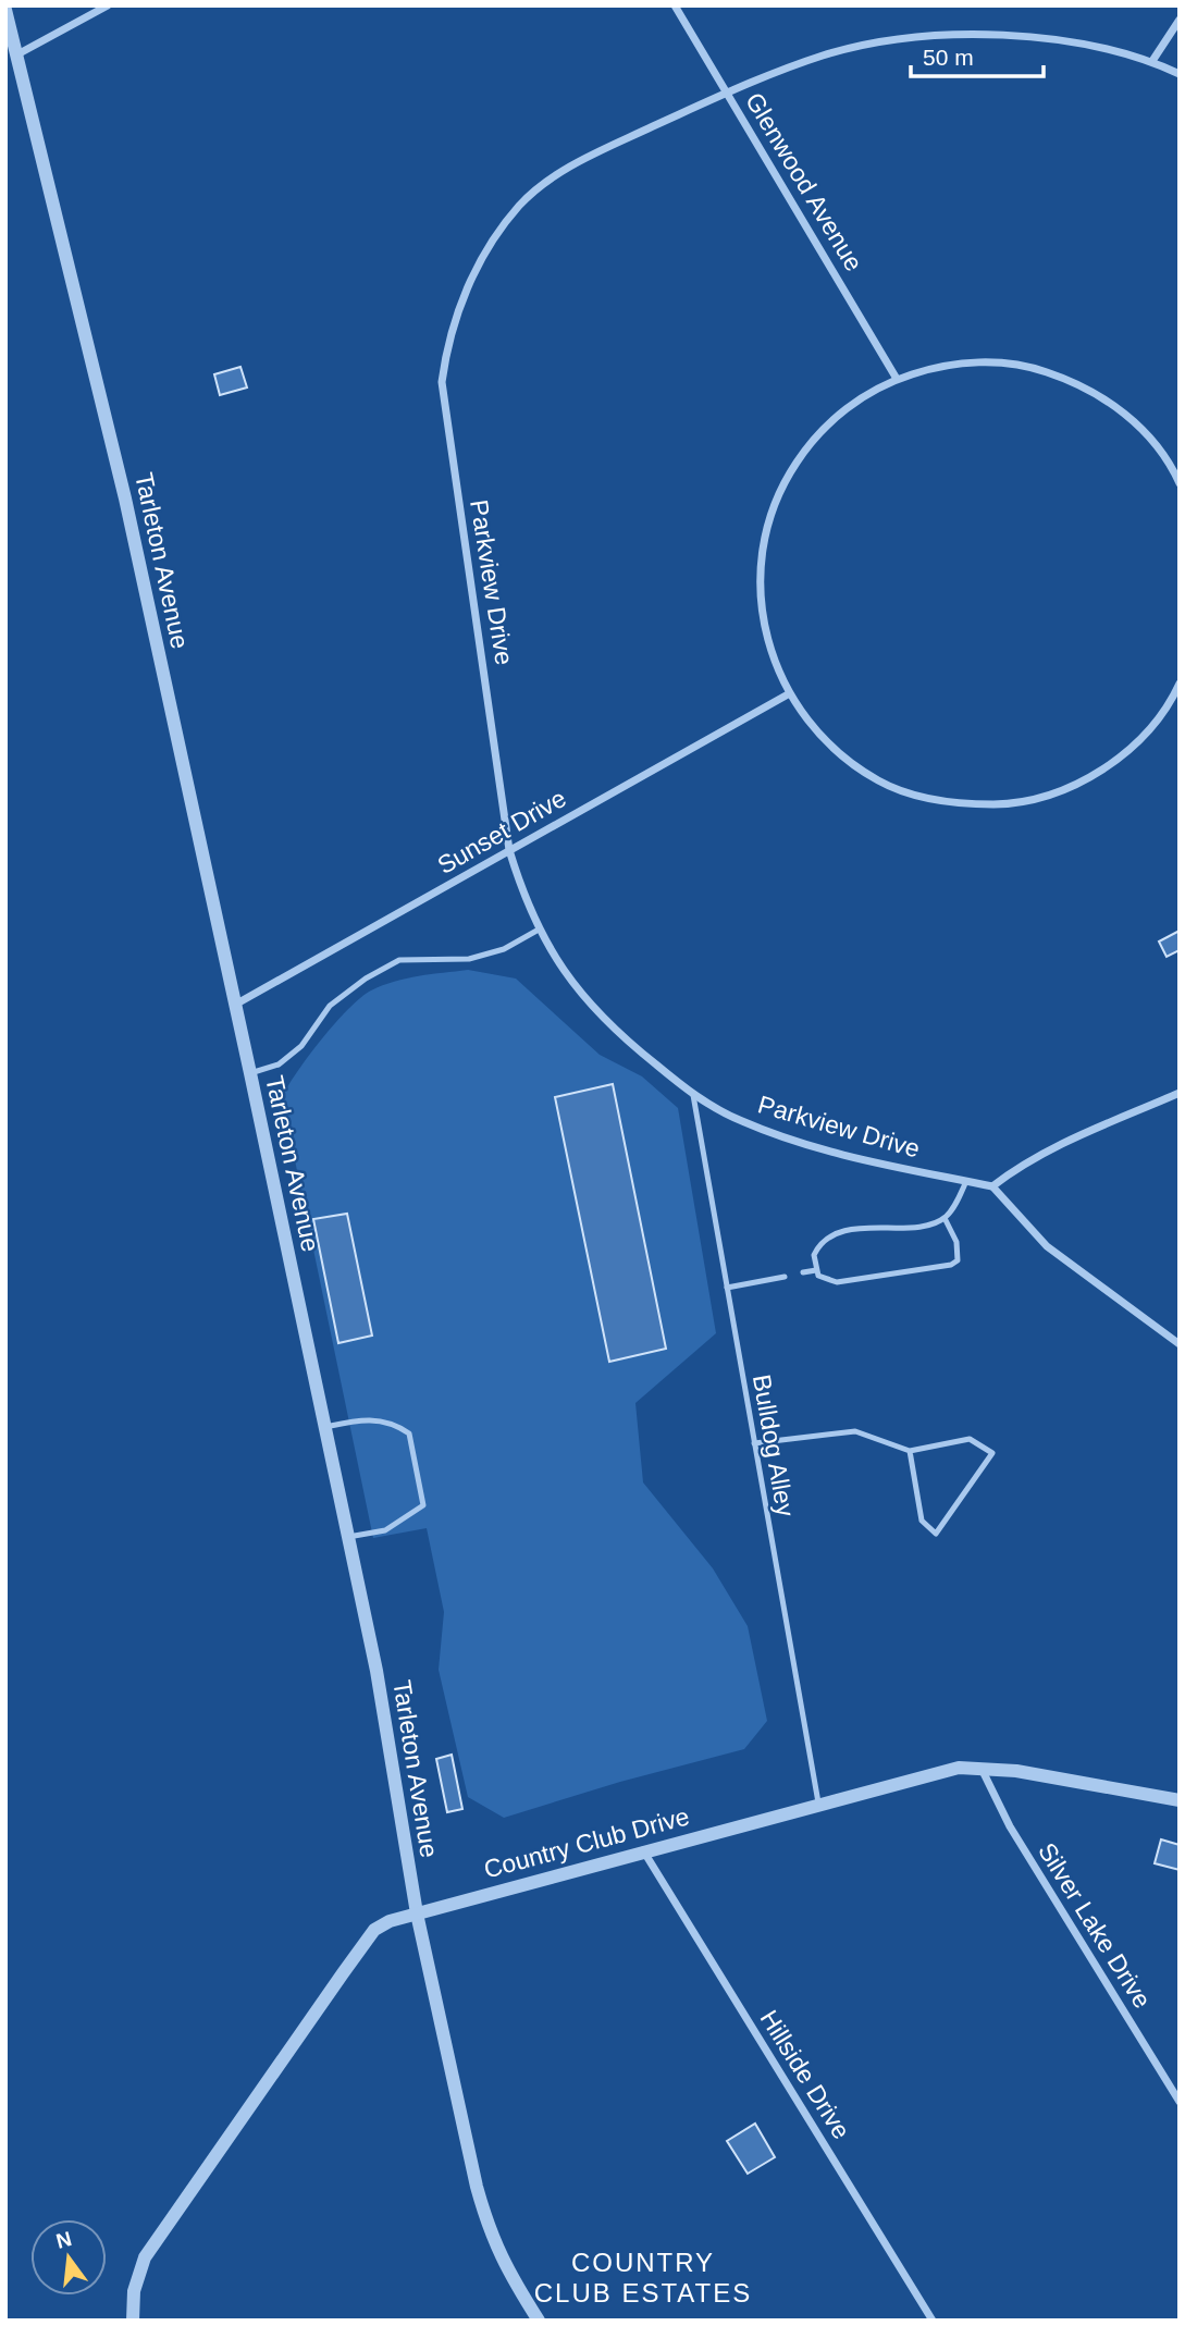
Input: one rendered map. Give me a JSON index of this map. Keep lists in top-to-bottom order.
{
  "streets": {
    "street": [
      "Glenwood Avenue",
      "Tarleton Avenue",
      "Parkview Drive",
      "Sunset Drive",
      "Country Club Drive",
      "Silver Lake Drive",
      "Hillside Drive"
    ],
    "lane": ["Bulldog Alley"]
  },
  "crossings": [
    ["Glenwood Avenue", "Parkview Drive"],
    ["Tarleton Avenue", "Sunset Drive"],
    ["Tarleton Avenue", "Country Club Drive"],
    ["Parkview Drive", "Sunset Drive"],
    ["Parkview Drive", "Bulldog Alley"],
    ["Bulldog Alley", "Country Club Drive"],
    ["Country Club Drive", "Silver Lake Drive"],
    ["Country Club Drive", "Hillside Drive"]
  ],
  "districts": ["COUNTRY CLUB ESTATES"],
  "scale_bar": "50 m",
  "north": "top"
}
